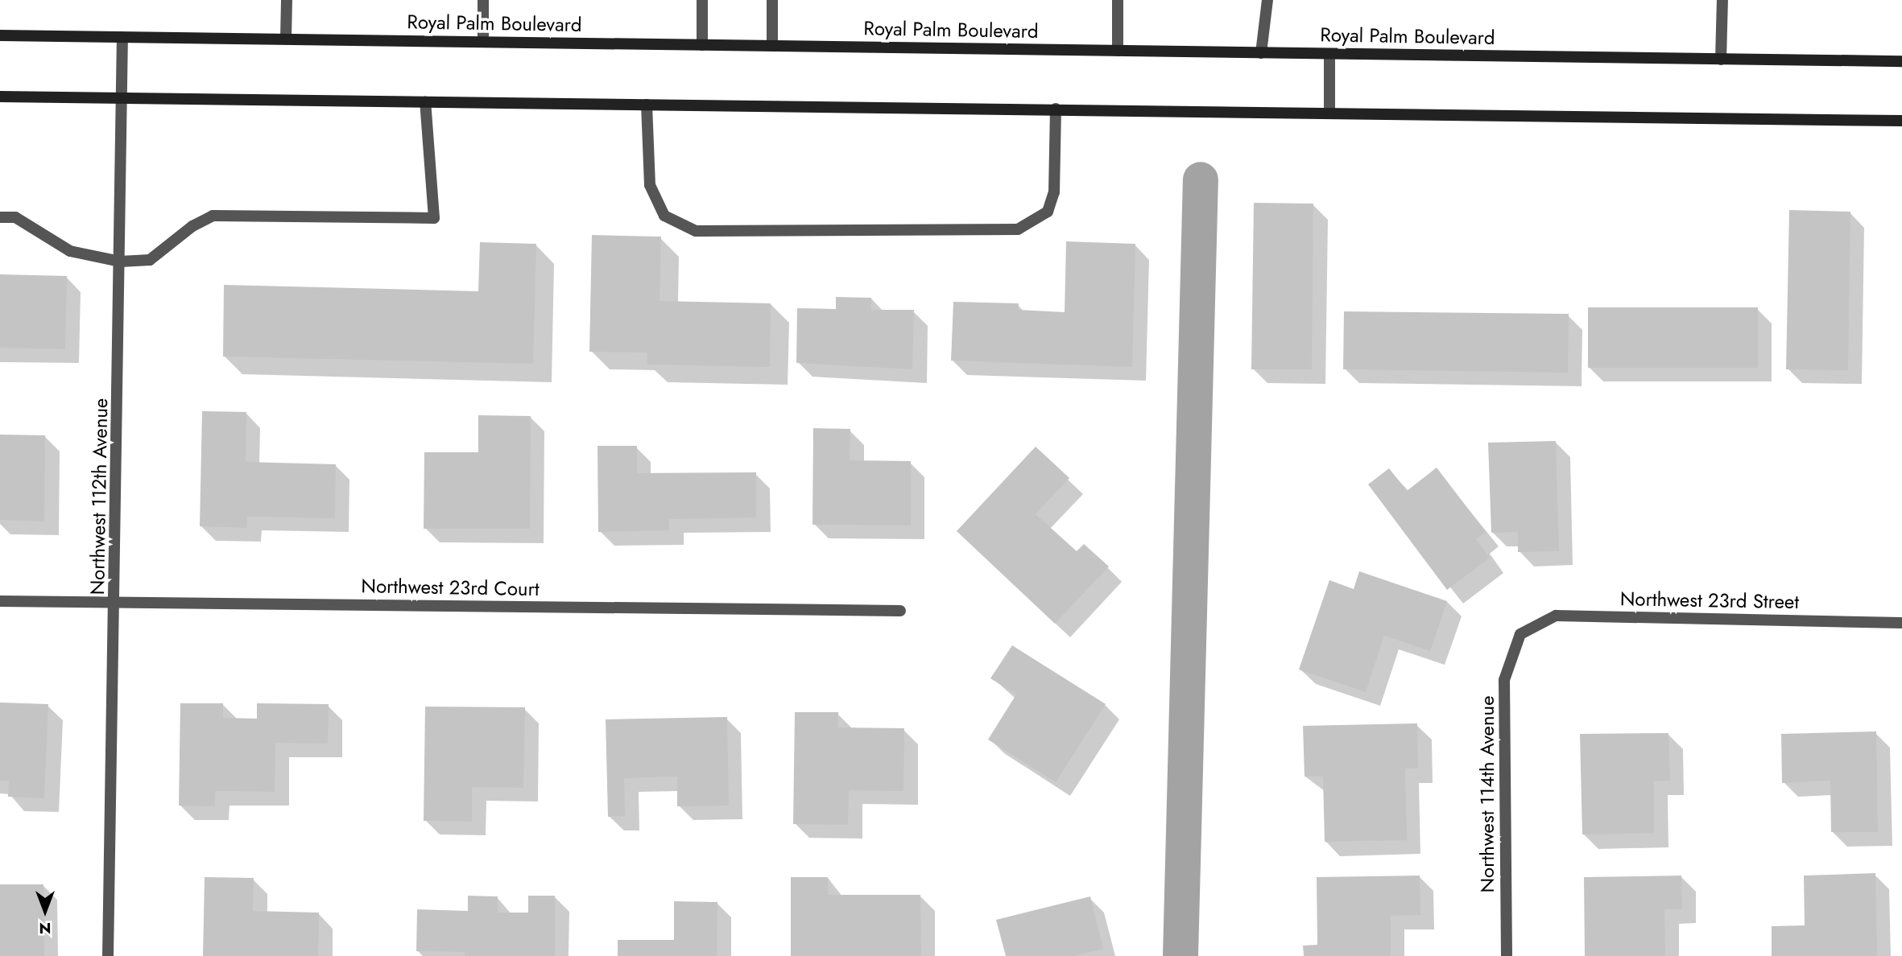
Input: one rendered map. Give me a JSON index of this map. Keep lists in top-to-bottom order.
{
  "streets": {
    "main road": ["Royal Palm Boulevard"],
    "street": [
      "Northwest 112th Avenue",
      "Northwest 23rd Court",
      "Northwest 23rd Street",
      "Northwest 114th Avenue"
    ]
  },
  "crossings": [
    ["Royal Palm Boulevard", "Northwest 112th Avenue"],
    ["Northwest 112th Avenue", "Northwest 23rd Court"],
    ["Northwest 23rd Street", "Northwest 114th Avenue"]
  ],
  "north": "bottom"
}
